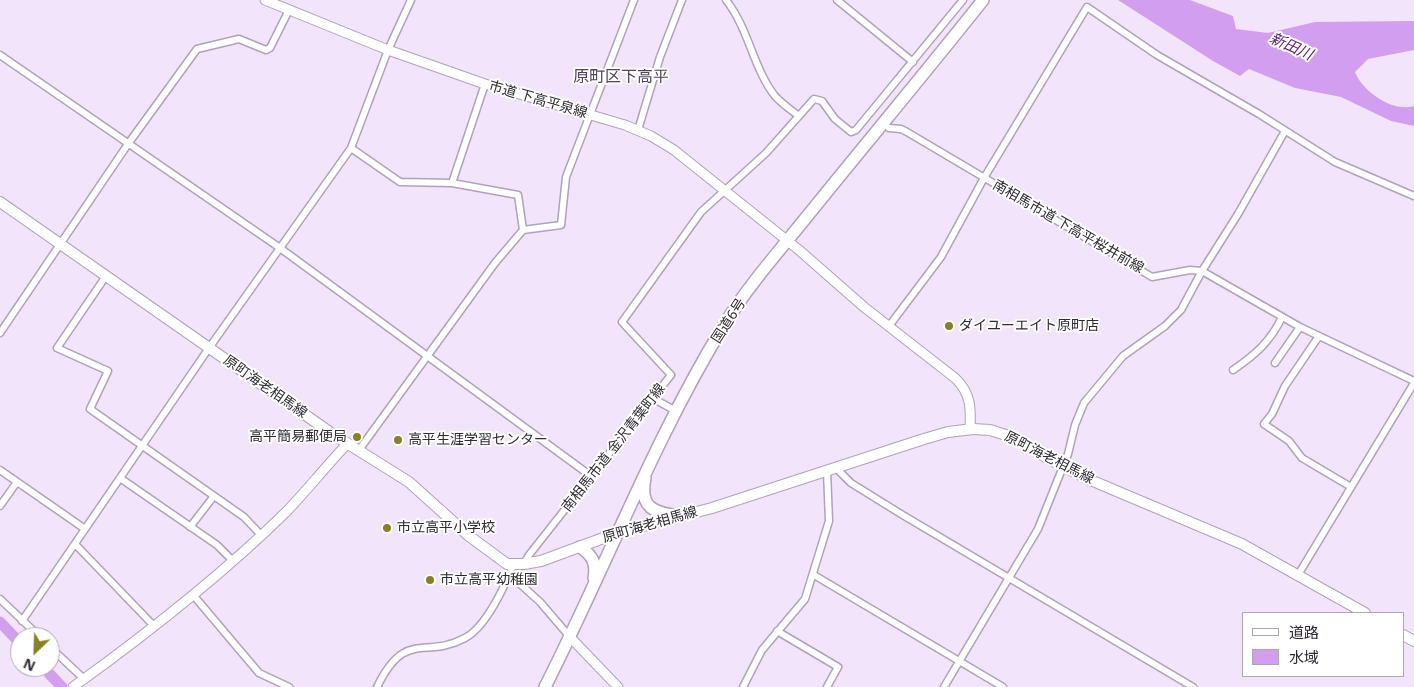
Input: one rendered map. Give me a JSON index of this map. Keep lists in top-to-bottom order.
{
  "streets": {
    "highway": ["国道6号"],
    "main road": ["原町海老相馬線"],
    "street": ["市道 下高平泉線", "南相馬市道 下高平桜井前線", "南相馬市道 金沢青葉町線"]
  },
  "crossings": [
    ["市道 下高平泉線", "国道6号"],
    ["市道 下高平泉線", "原町海老相馬線"],
    ["市道 下高平泉線", "南相馬市道 金沢青葉町線"],
    ["国道6号", "原町海老相馬線"],
    ["原町海老相馬線", "南相馬市道 金沢青葉町線"]
  ],
  "districts": ["原町区下高平"],
  "water": ["新田川"],
  "places": [
    "ダイユーエイト原町店",
    "高平簡易郵便局",
    "高平生涯学習センター",
    "市立高平小学校",
    "市立高平幼稚園"
  ],
  "legend": ["道路", "水域"],
  "north": "bottom left"
}
